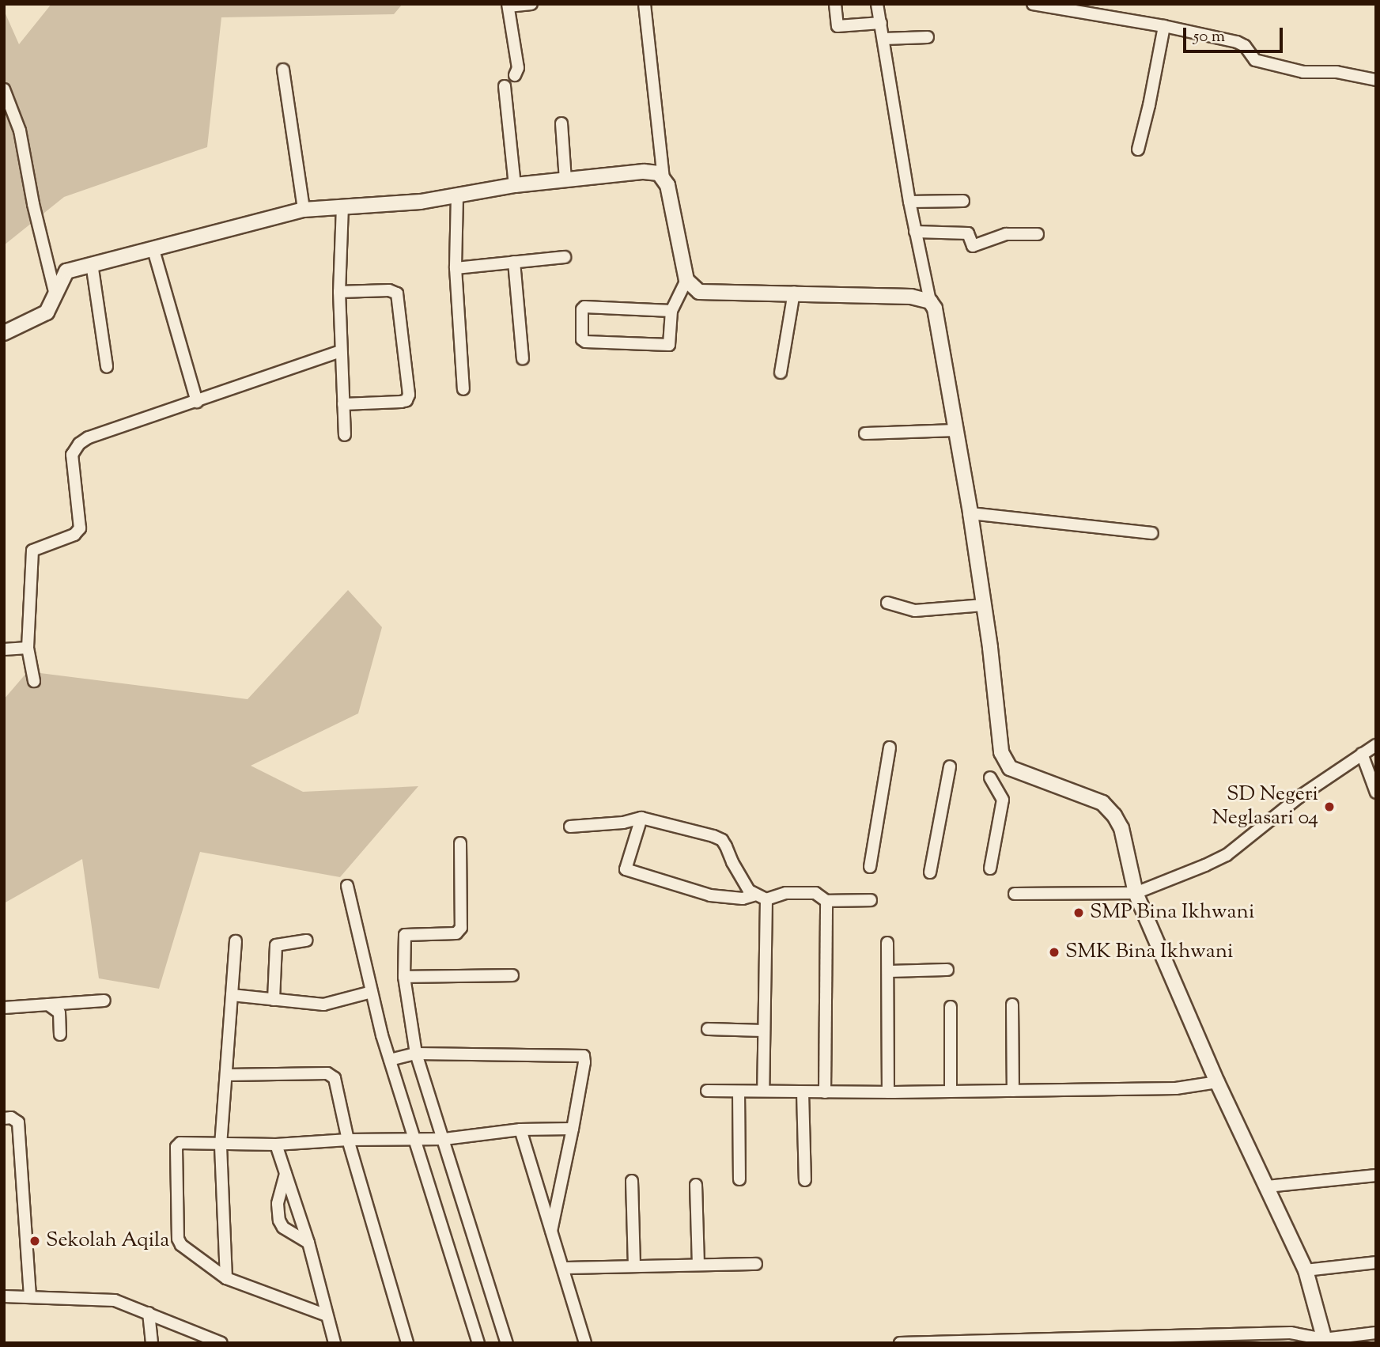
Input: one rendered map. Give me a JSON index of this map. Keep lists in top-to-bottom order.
{
  "places": [
    "SD Negeri Neglasari 04",
    "SMP Bina Ikhwani",
    "SMK Bina Ikhwani",
    "Sekolah Aqila"
  ],
  "scale_bar": "50 m"
}
